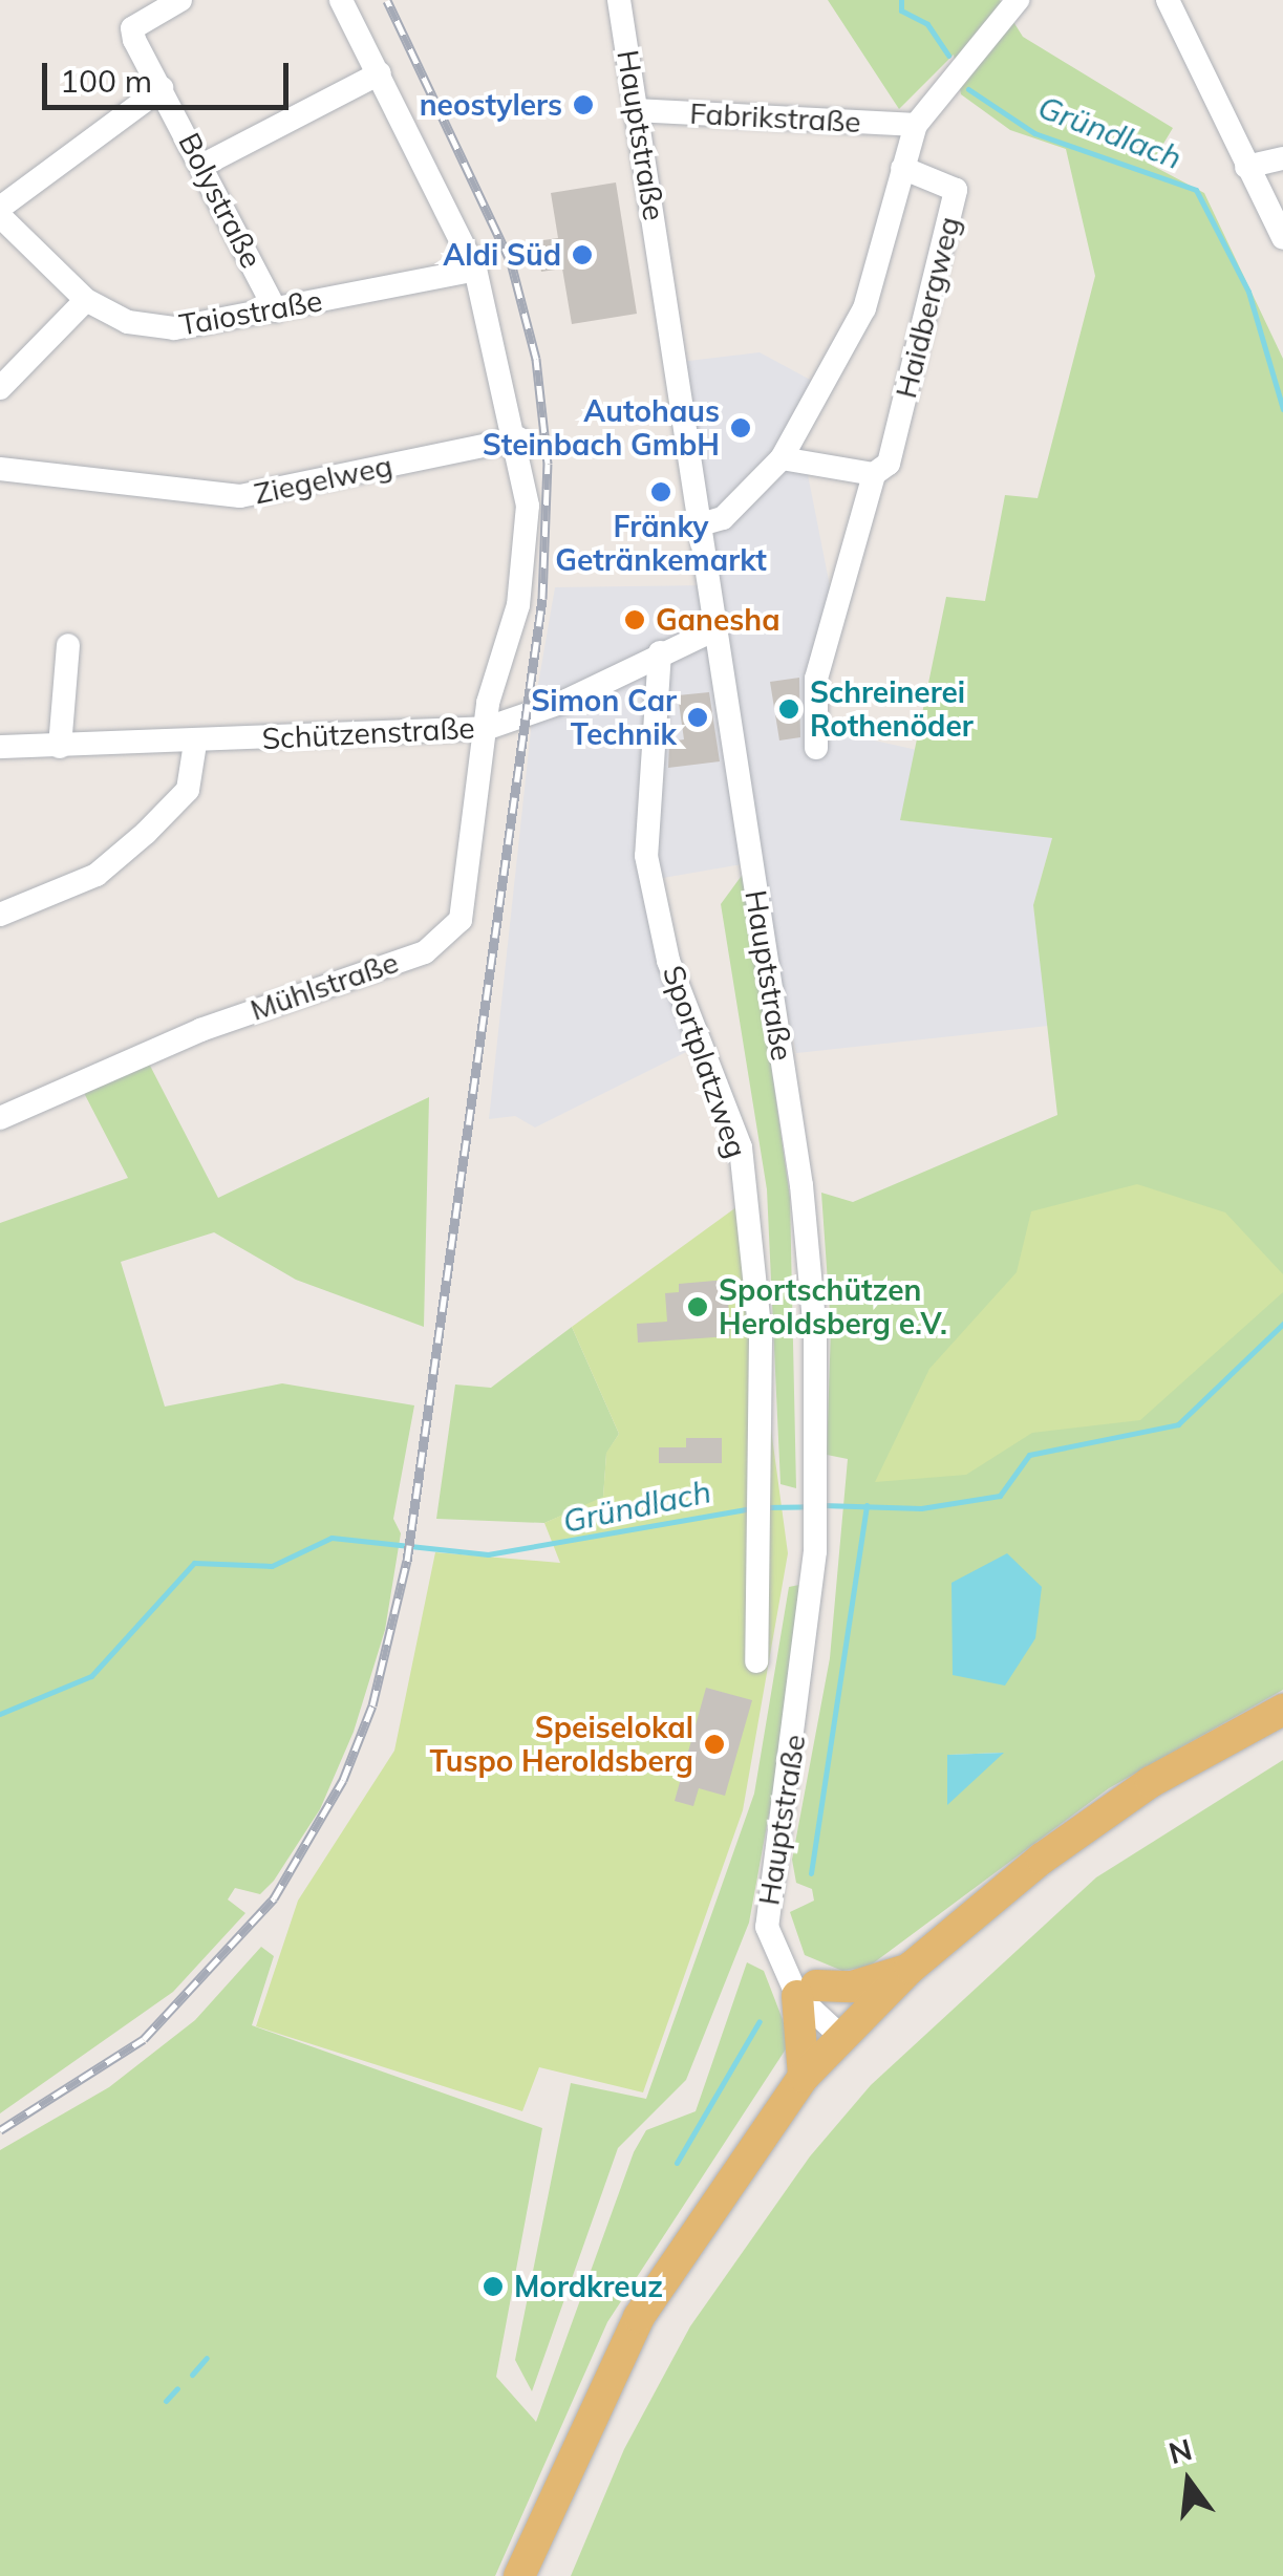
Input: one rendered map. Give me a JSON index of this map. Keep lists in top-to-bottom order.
{
  "streets": {
    "street": [
      "Fabrikstraße",
      "Hauptstraße",
      "Bolystraße",
      "Haidbergweg",
      "Taiostraße",
      "Ziegelweg",
      "Schützenstraße",
      "Mühlstraße",
      "Sportplatzweg"
    ]
  },
  "crossings": [
    ["Fabrikstraße", "Hauptstraße"],
    ["Hauptstraße", "Schützenstraße"],
    ["Bolystraße", "Taiostraße"],
    ["Taiostraße", "Mühlstraße"],
    ["Ziegelweg", "Mühlstraße"],
    ["Schützenstraße", "Mühlstraße"],
    ["Schützenstraße", "Sportplatzweg"]
  ],
  "water": ["Gründlach"],
  "places": [
    "neostylers",
    "Aldi Süd",
    "Autohaus Steinbach GmbH",
    "Fränky Getränkemarkt",
    "Ganesha",
    "Schreinerei Rothenöder",
    "Simon Car Technik",
    "Sportschützen Heroldsberg e.V.",
    "Speiselokal Tuspo Heroldsberg",
    "Mordkreuz"
  ],
  "scale_bar": "100 m",
  "north": "top"
}
